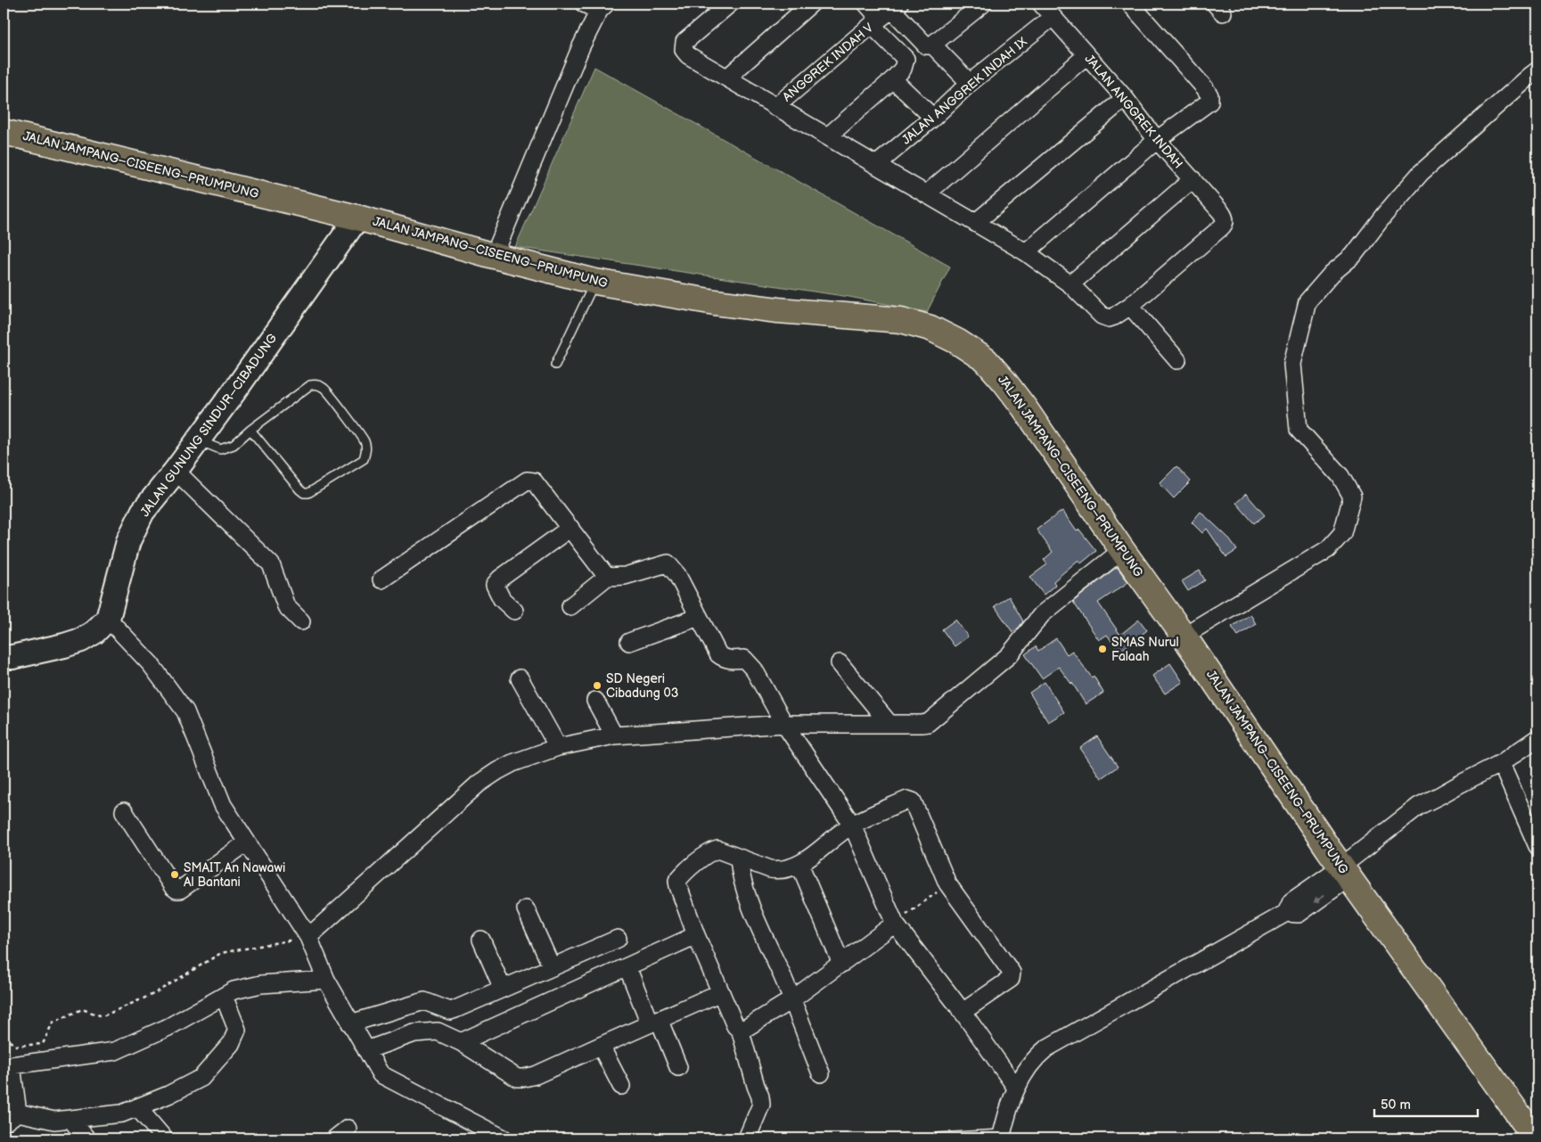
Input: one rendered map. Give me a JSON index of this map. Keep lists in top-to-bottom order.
{
  "streets": {
    "main road": ["JALAN JAMPANG–CISEENG–PRUMPUNG"],
    "street": [
      "ANGGREK INDAH V",
      "JALAN ANGGREK INDAH IX",
      "JALAN ANGGREK INDAH",
      "JALAN GUNUNG SINDUR–CIBADUNG"
    ]
  },
  "crossings": [
    ["JALAN ANGGREK INDAH IX", "JALAN ANGGREK INDAH"],
    ["JALAN JAMPANG–CISEENG–PRUMPUNG", "JALAN GUNUNG SINDUR–CIBADUNG"]
  ],
  "places": ["SMAS Nurul Falaah", "SD Negeri Cibadung 03", "SMAIT An Nawawi Al Bantani"],
  "scale_bar": "50 m"
}
